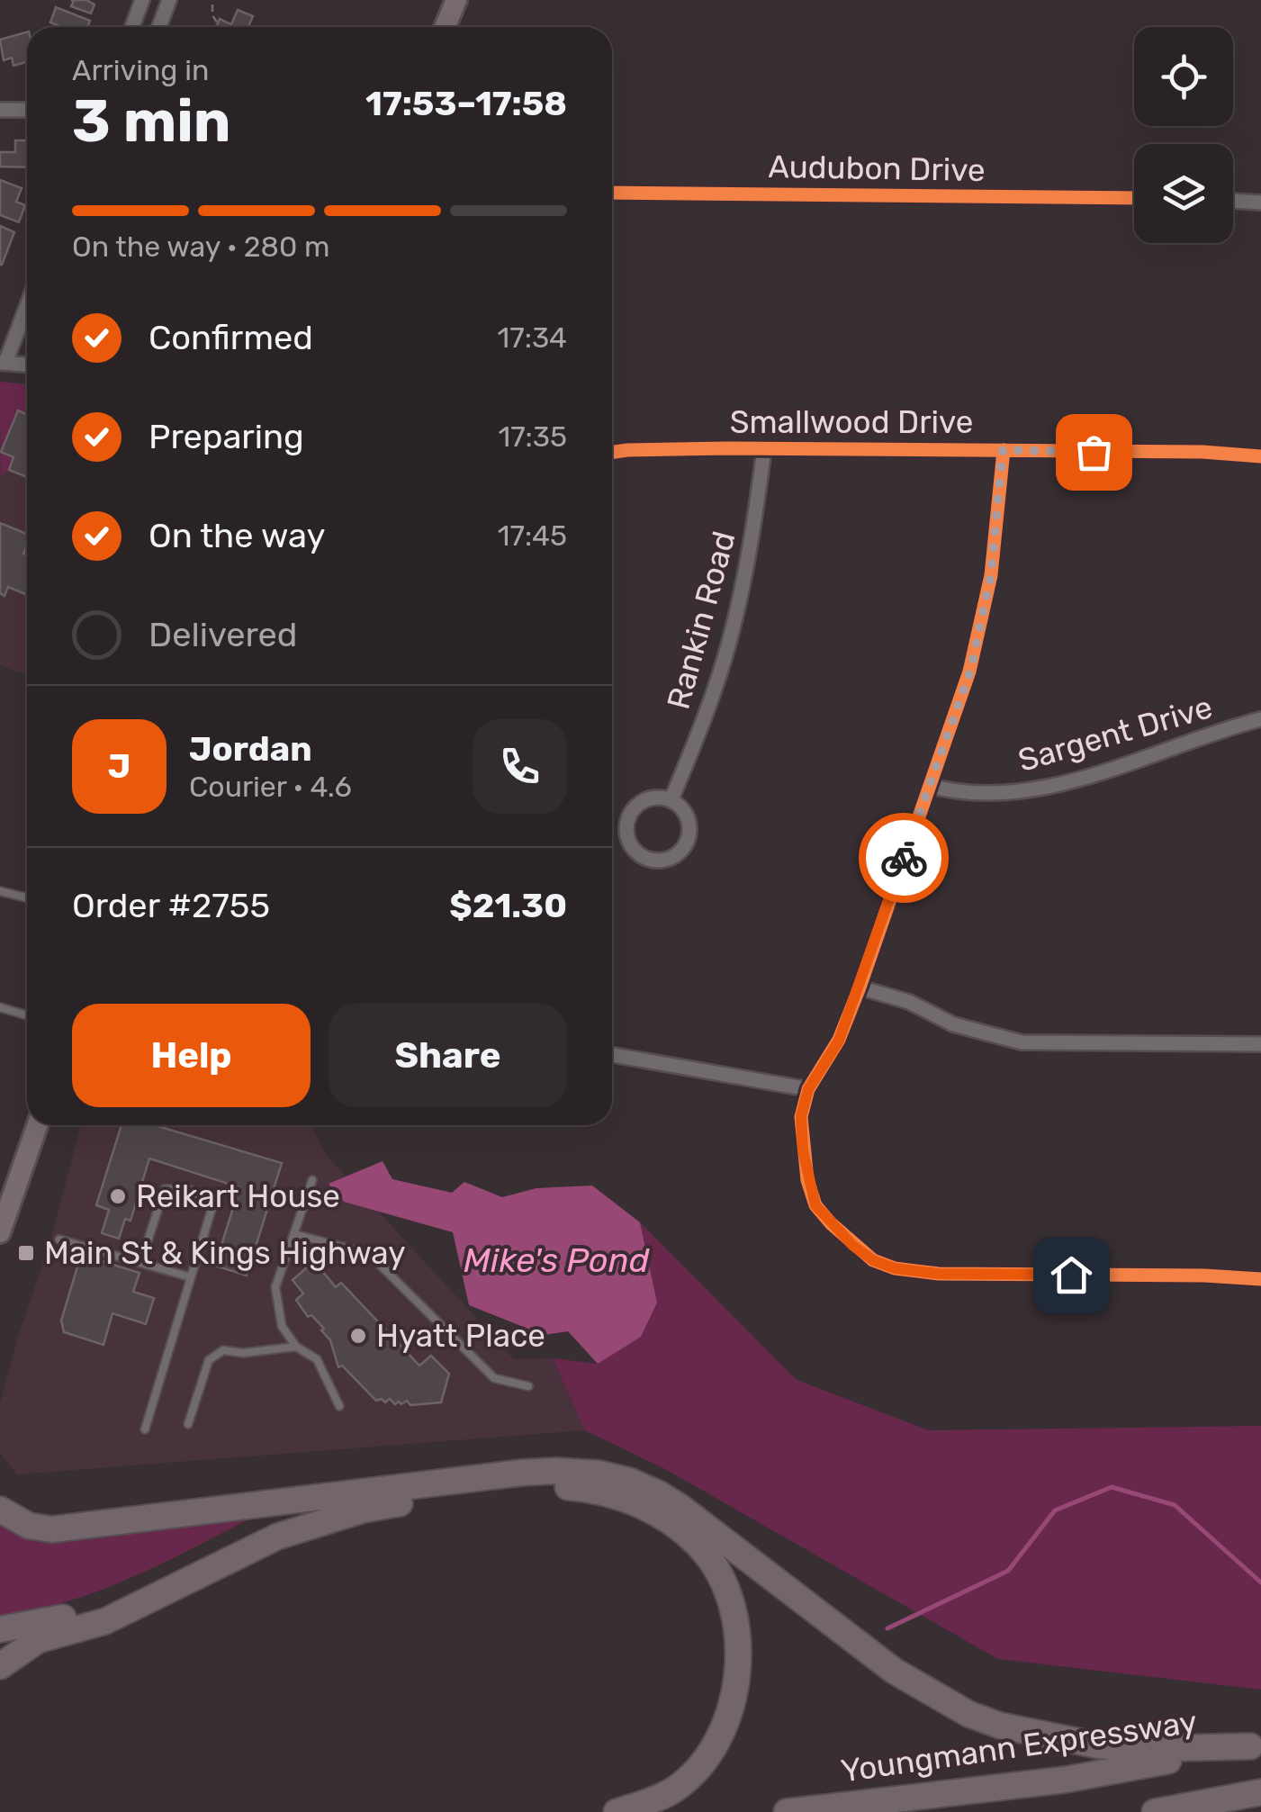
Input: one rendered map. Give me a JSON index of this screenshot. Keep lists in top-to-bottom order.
{
  "streets": {
    "highway": ["Youngmann Expressway"],
    "street": [
      "Audubon Drive",
      "Smallwood Drive",
      "Rankin Road",
      "Sargent Drive"
    ]
  },
  "crossings": [
    ["Smallwood Drive", "Rankin Road"]
  ],
  "water": ["Mike's Pond"],
  "places": {
    "other": ["Reikart House", "Hyatt Place"],
    "transit": ["Main St & Kings Highway"]
  },
  "page": {
    "heading": ["3 min", "Arriving in", "17:53–17:58"],
    "panel": [
      "Jordan",
      "Courier · 4.6",
      "Order #2755",
      "$21.30"
    ],
    "bar": "On the way · 280 m",
    "list": [
      ["Confirmed", "17:34"],
      ["Preparing", "17:35"],
      ["On the way", "17:45"],
      "Delivered"
    ],
    "round": "J",
    "buttons": ["Help", "Share"]
  }
}
